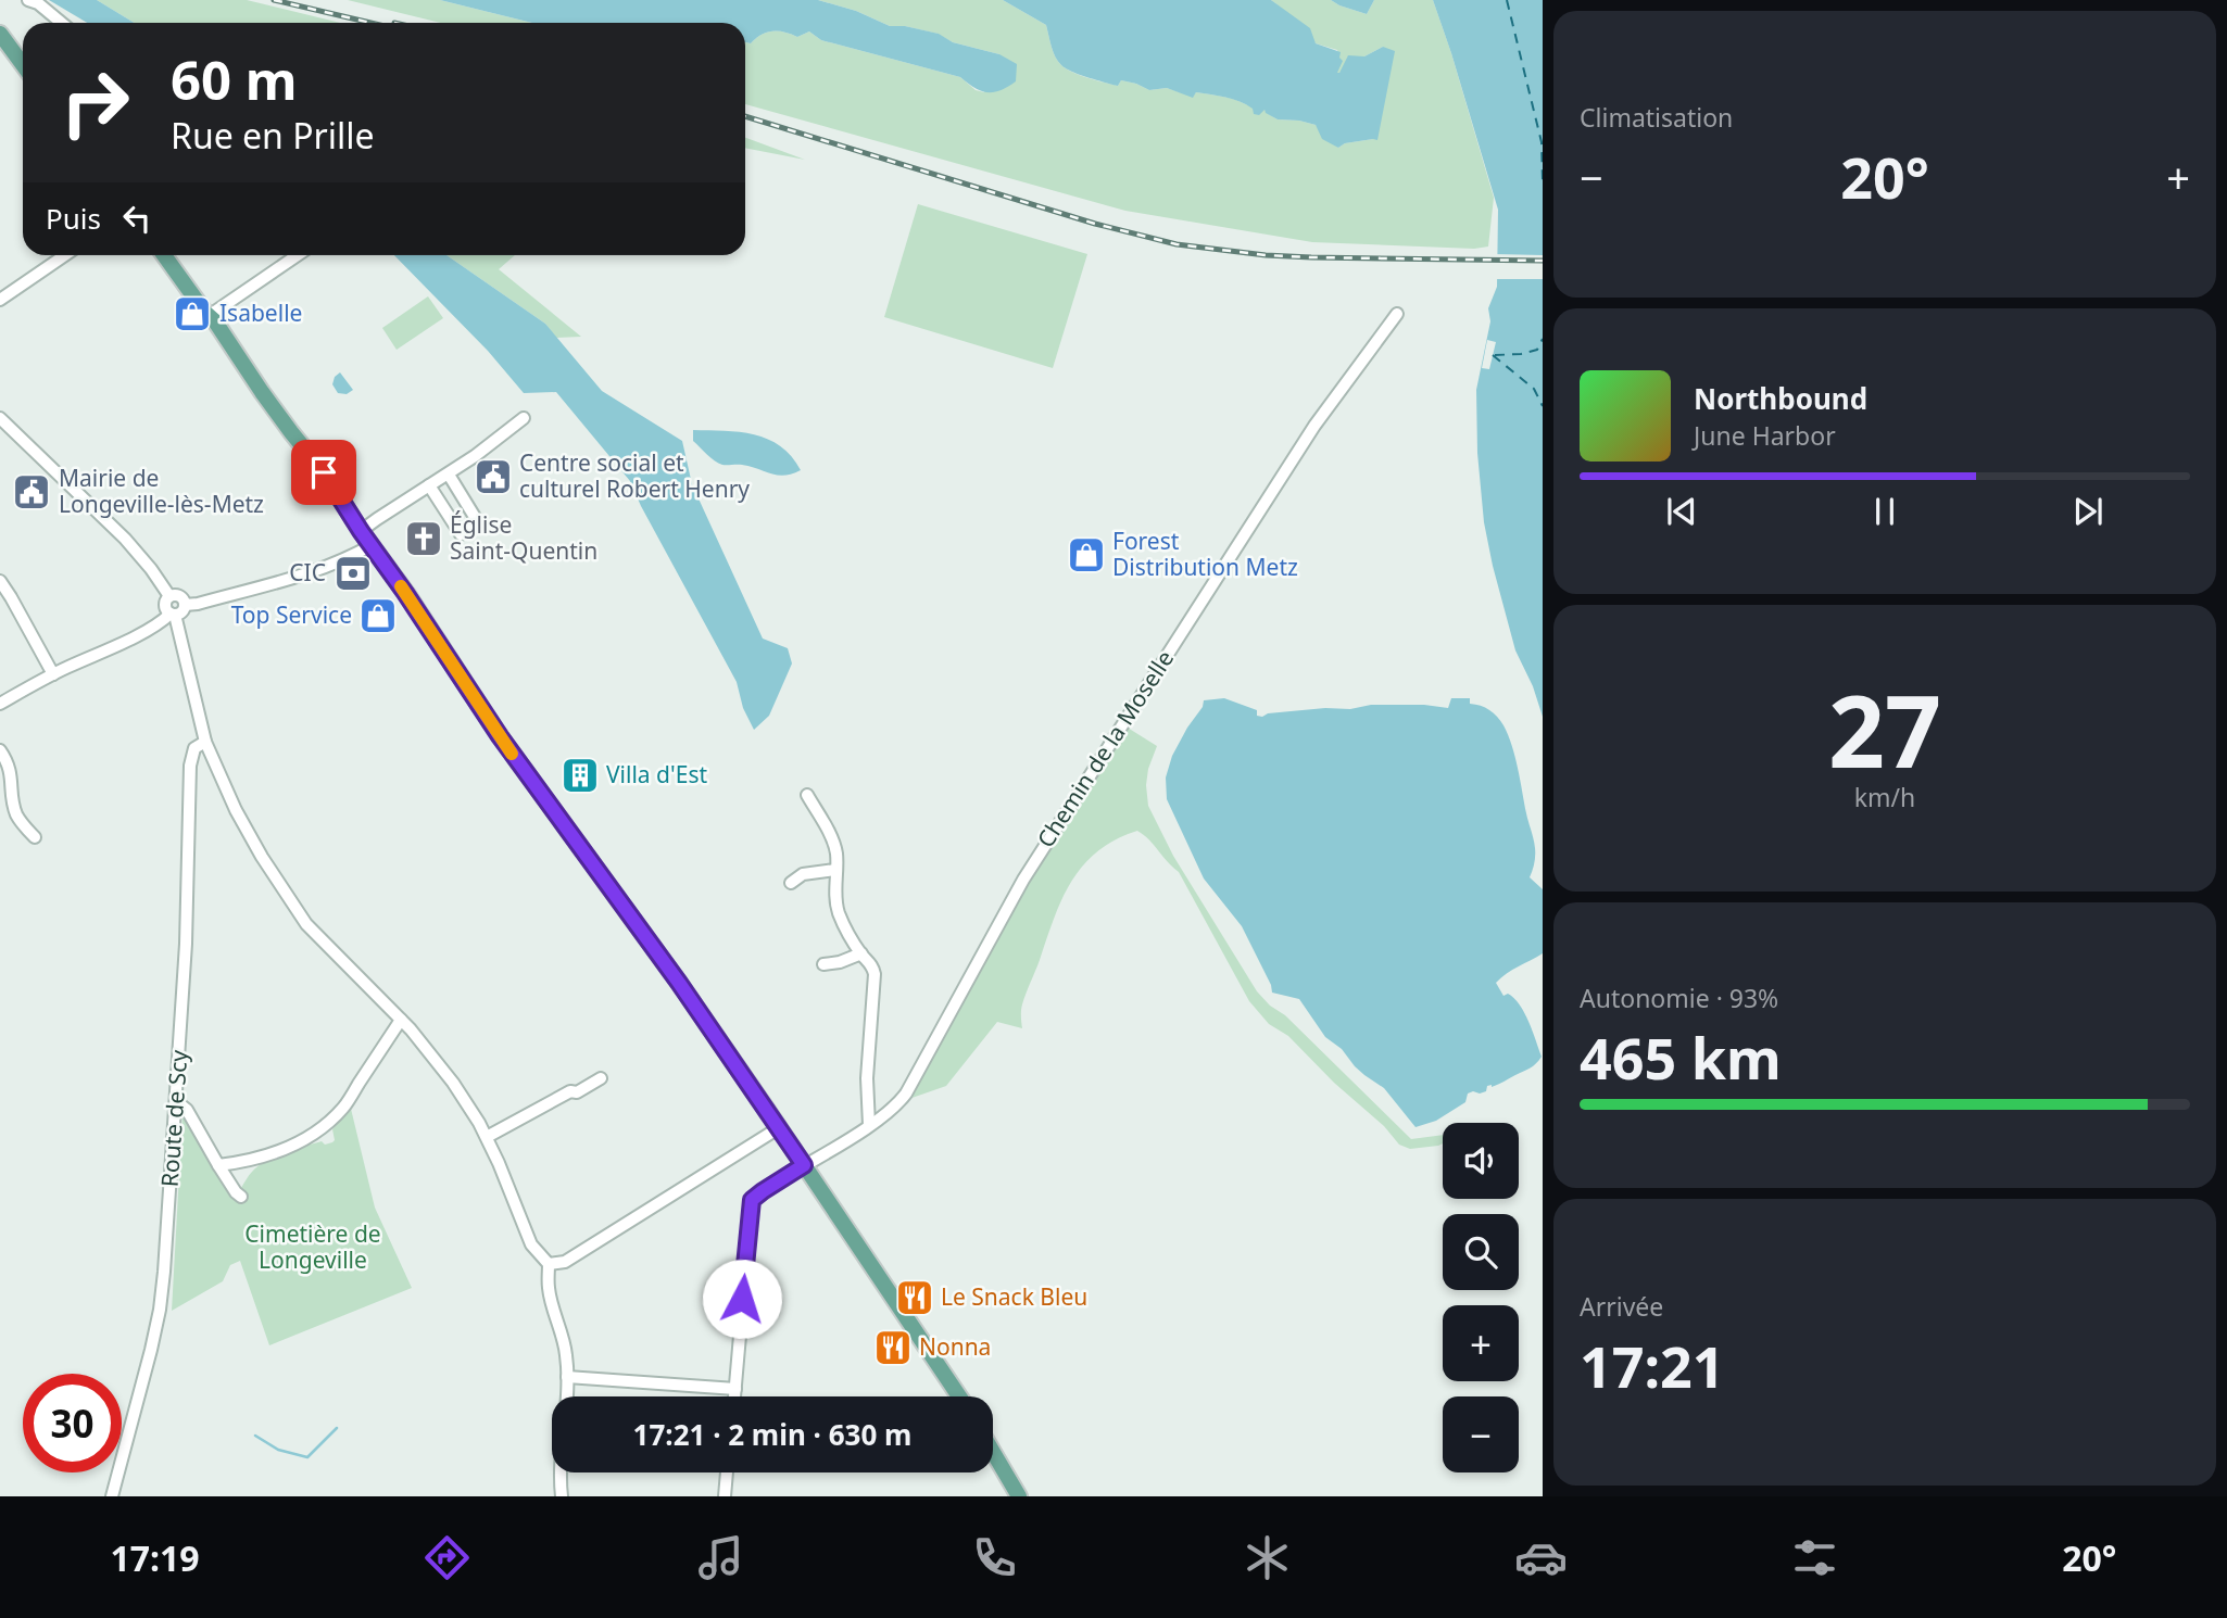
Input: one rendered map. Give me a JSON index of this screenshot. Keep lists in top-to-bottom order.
{
  "streets": {
    "street": ["Chemin de la Moselle", "Route de Scy"]
  },
  "parks": ["Cimetière de Longeville"],
  "places": {
    "shop": ["Isabelle", "Forest Distribution Metz", "Top Service"],
    "public building": ["Centre social et culturel Robert Henry", "Mairie de Longeville-lès-Metz"],
    "church": ["Église Saint-Quentin"],
    "bank": ["CIC"],
    "building": ["Villa d'Est"],
    "restaurant": ["Le Snack Bleu", "Nonna"]
  },
  "page": {
    "tile": [
      "Climatisation",
      ["27", "km/h"],
      ["Autonomie · 93%", "465 km"],
      ["Arrivée", "17:21"]
    ],
    "turn": ["60 m", "Rue en Prille"],
    "heat": ["−", "20°", "+"],
    "then": "Puis",
    "song": ["Northbound", "June Harbor"],
    "map_buttons": ["+", "−"],
    "limit": "30",
    "trip": "17:21 · 2 min · 630 m",
    "tabs": ["17:19", "20°"]
  }
}
